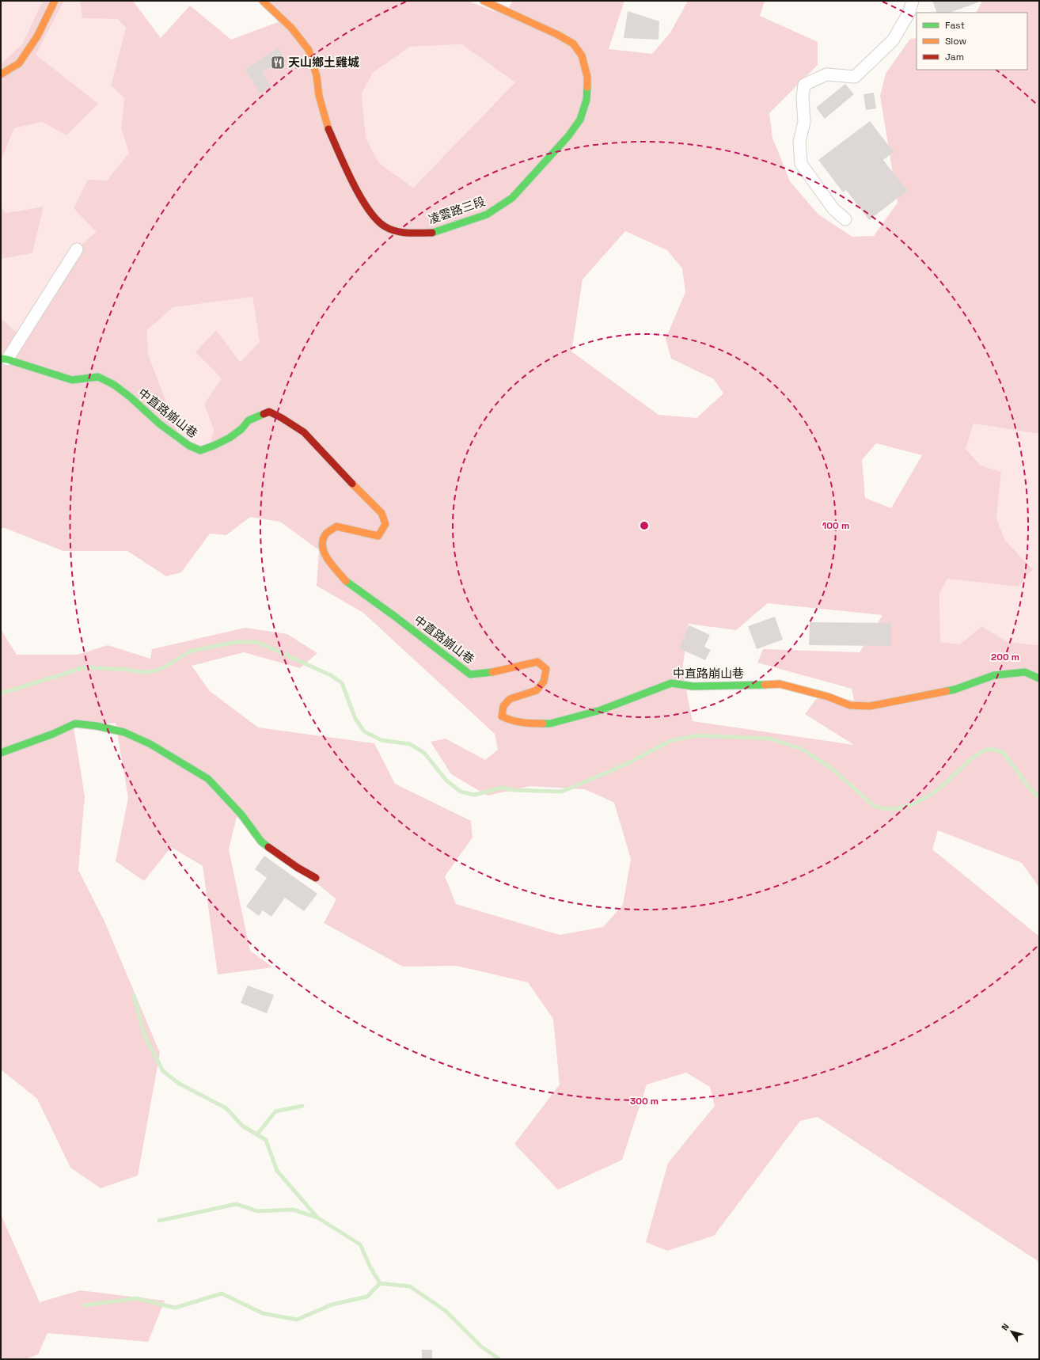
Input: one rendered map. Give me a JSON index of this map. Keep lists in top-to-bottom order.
{
  "streets": {
    "street": ["凌雲路三段", "中直路崩山巷"]
  },
  "places": {
    "restaurant": ["天山鄉土雞城"]
  },
  "legend": ["Fast", "Slow", "Jam"],
  "north": "top left",
  "rings": ["100 m", "200 m", "300 m"]
}
